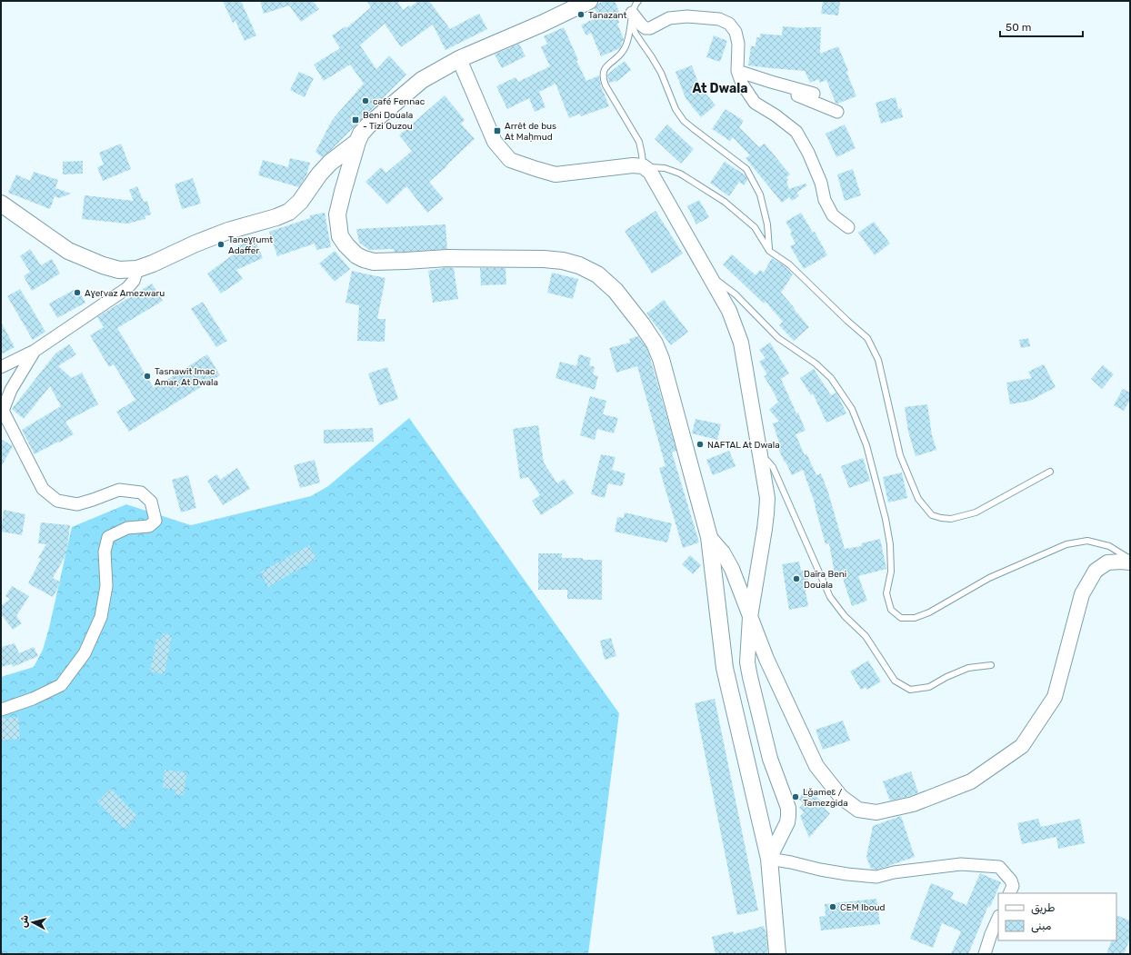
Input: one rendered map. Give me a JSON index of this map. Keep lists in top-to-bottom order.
{
  "districts": ["At Dwala"],
  "places": {
    "other": [
      "Tanazant",
      "café Fennac",
      "Taneɣṛumt Adaffer",
      "Aɣeṛvaz Amezwaru",
      "Tasnawit Imac Amar, At Dwala",
      "NAFTAL At Dwala",
      "Daïra Beni Douala",
      "Lǧameɛ / Tamezgida",
      "CEM Iboud"
    ],
    "transit": ["Beni Douala - Tizi Ouzou", "Arrêt de bus At Maḥmud"]
  },
  "legend": ["طريق", "مبنى"],
  "scale_bar": "50 m",
  "north": "left"
}
